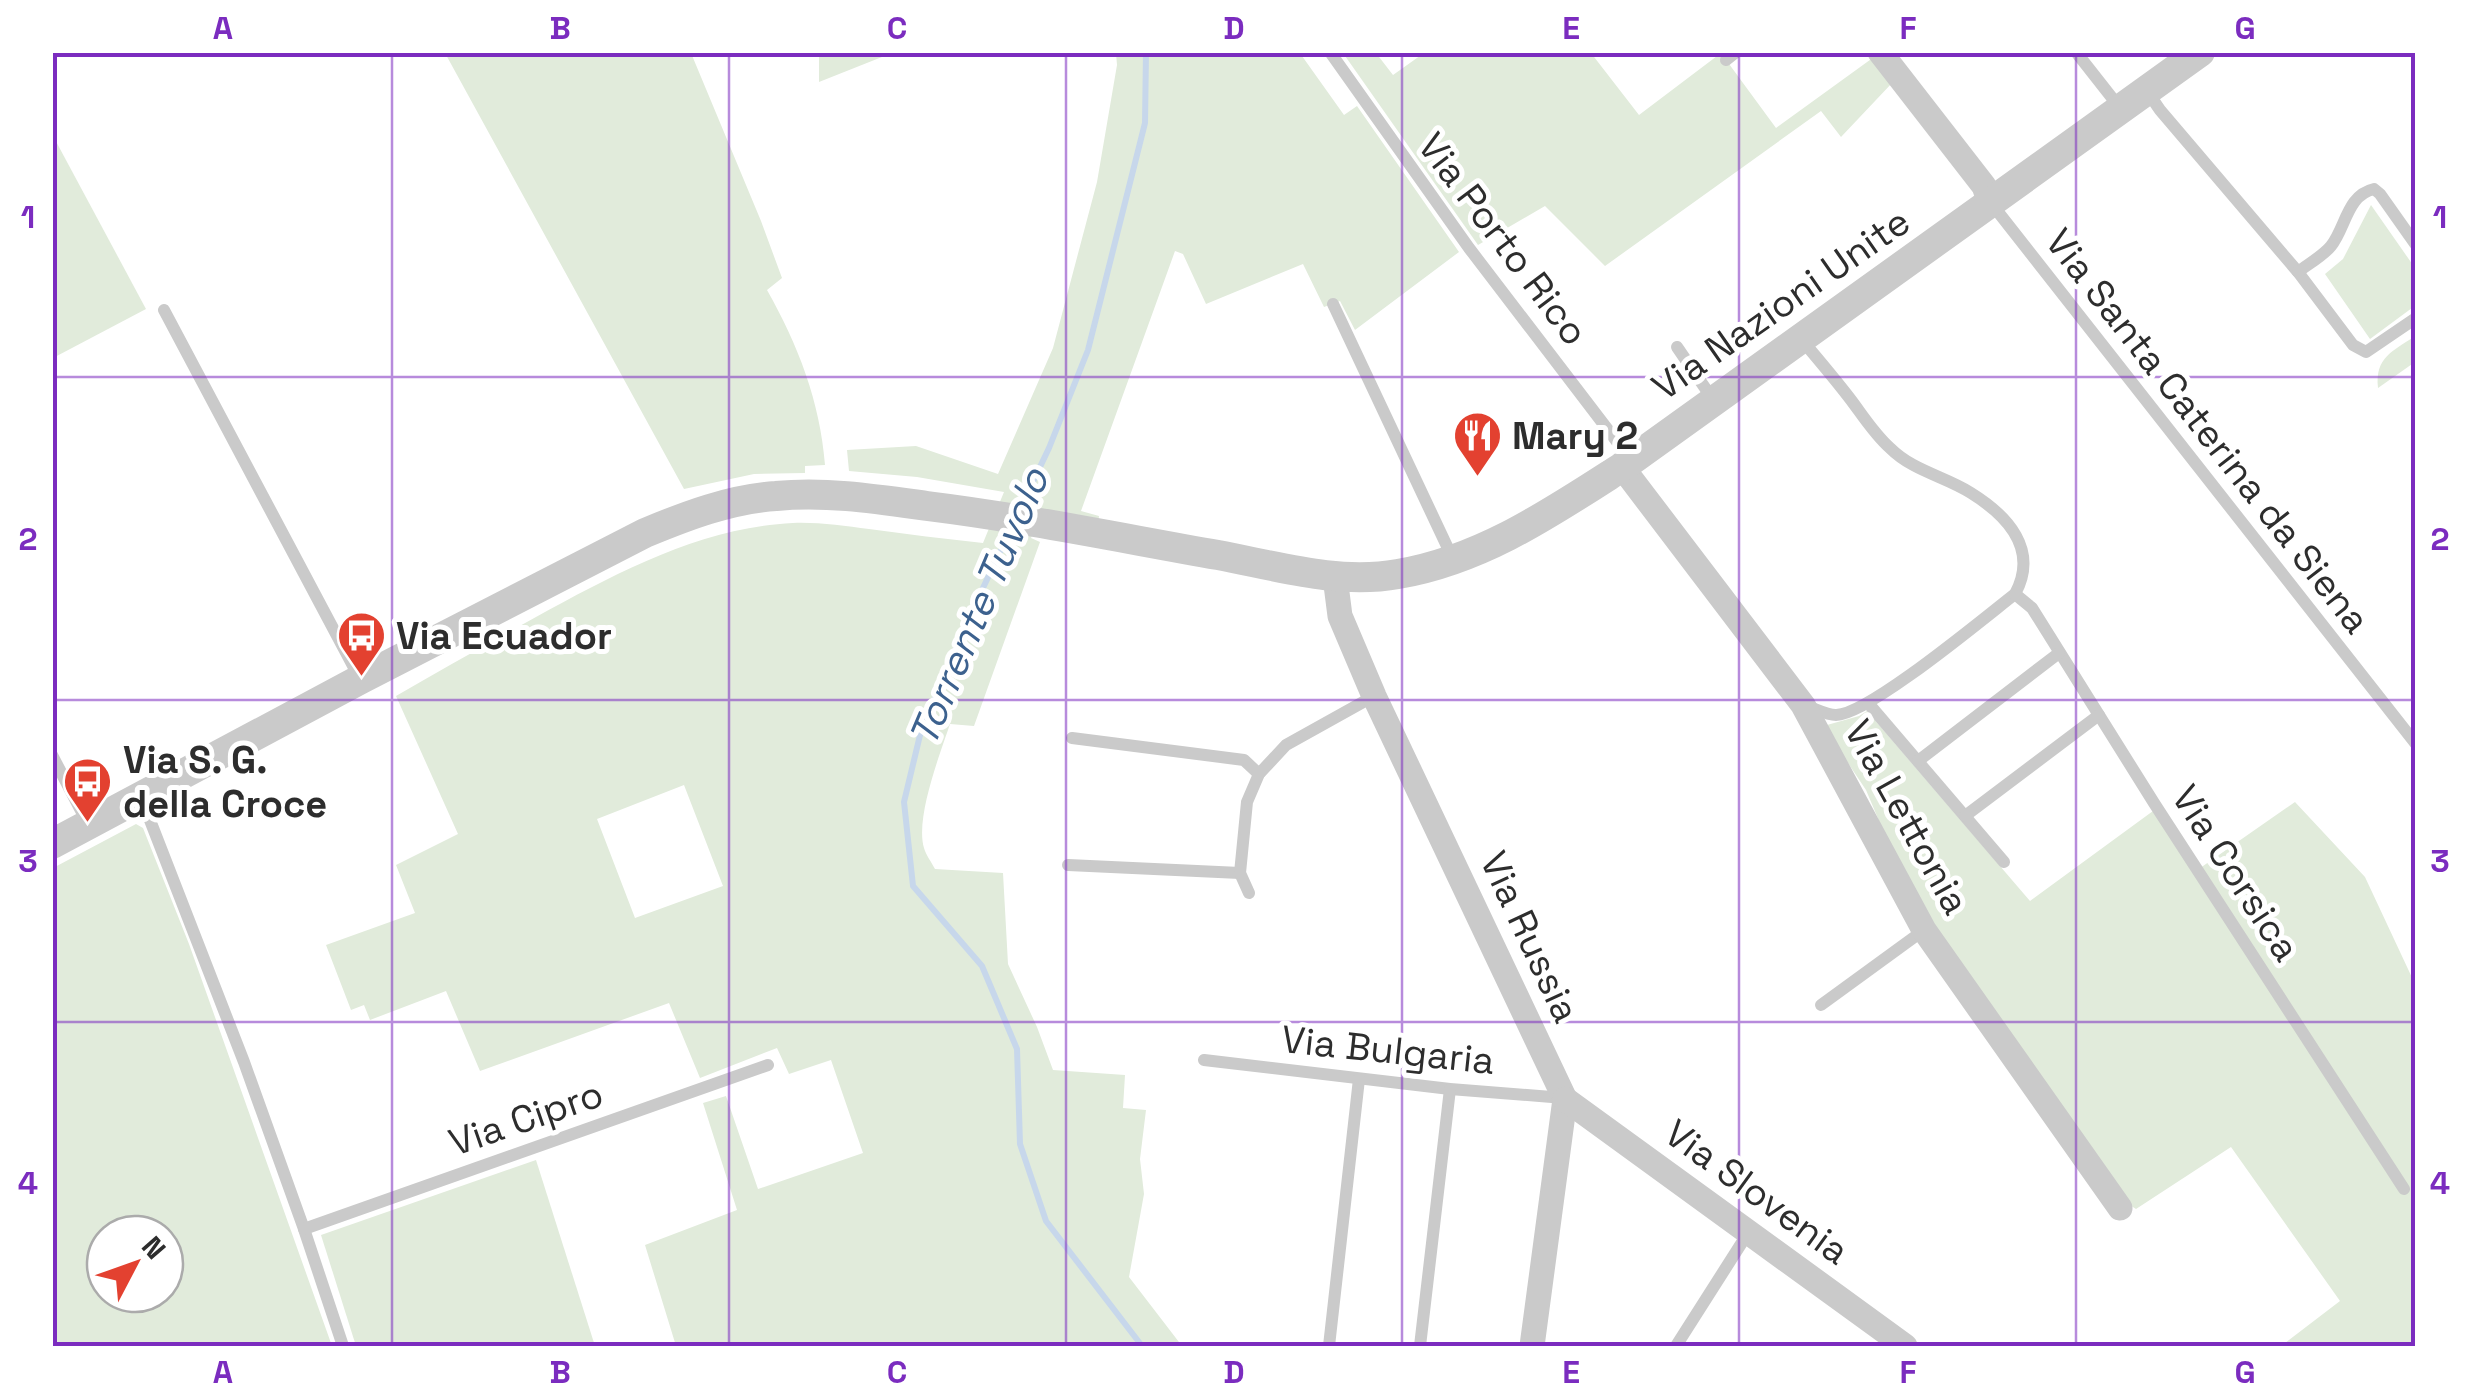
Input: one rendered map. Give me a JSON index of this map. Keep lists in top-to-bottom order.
{
  "streets": {
    "street": [
      "Via Nazioni Unite",
      "Via Lettonia",
      "Via Russia",
      "Via Slovenia"
    ],
    "lane": [
      "Via Porto Rico",
      "Via Santa Caterina da Siena",
      "Via Corsica",
      "Via Bulgaria",
      "Via Cipro"
    ]
  },
  "crossings": [
    ["Via Porto Rico", "Via Nazioni Unite"],
    ["Via Porto Rico", "Via Lettonia"],
    ["Via Nazioni Unite", "Via Santa Caterina da Siena"],
    ["Via Nazioni Unite", "Via Lettonia"],
    ["Via Nazioni Unite", "Via Russia"],
    ["Via Russia", "Via Bulgaria"],
    ["Via Russia", "Via Slovenia"],
    ["Via Bulgaria", "Via Slovenia"]
  ],
  "water": ["Torrente Tuvolo"],
  "places": {
    "restaurant": ["Mary 2"],
    "bus stop": ["Via Ecuador", "Via S. G. della Croce"]
  },
  "north": "top right",
  "grid": {
    "columns": [
      "A",
      "B",
      "C",
      "D",
      "E",
      "F",
      "G"
    ],
    "rows": [
      "1",
      "2",
      "3",
      "4"
    ]
  }
}
